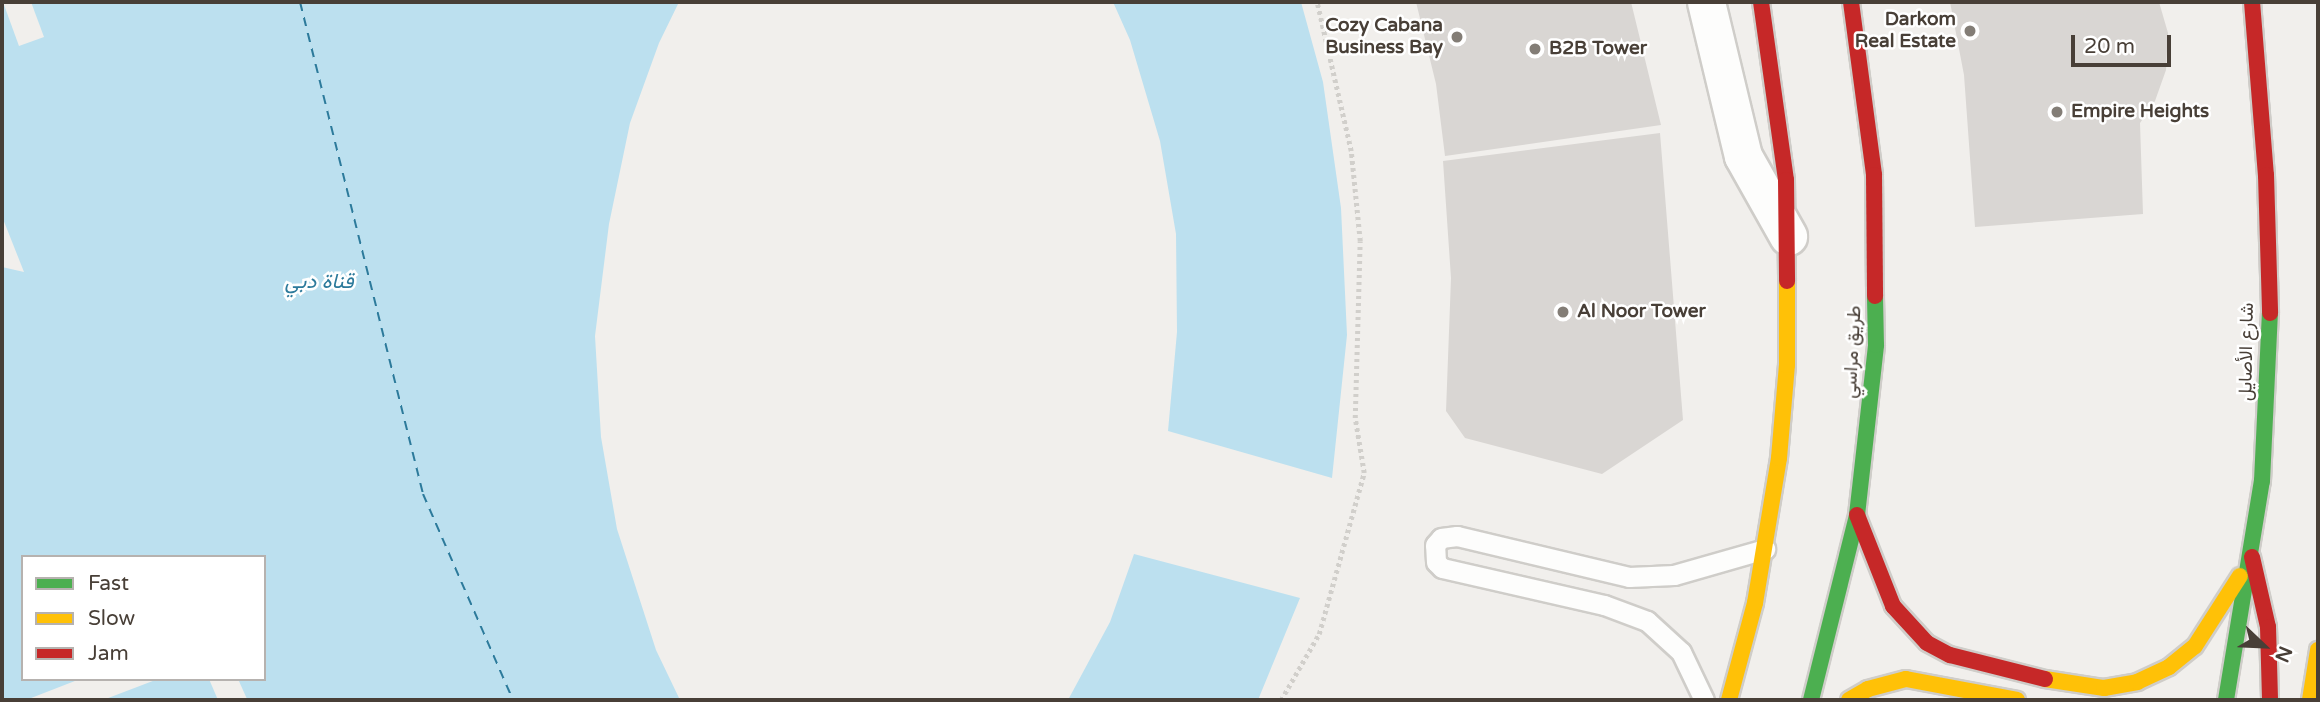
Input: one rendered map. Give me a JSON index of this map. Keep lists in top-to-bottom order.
{
  "streets": {
    "main road": ["طريق مراسي", "شارع الأصايل"]
  },
  "water": ["قناة دبي"],
  "places": [
    "Darkom Real Estate",
    "Cozy Cabana Business Bay",
    "B2B Tower",
    "Empire Heights",
    "Al Noor Tower"
  ],
  "legend": ["Fast", "Slow", "Jam"],
  "scale_bar": "20 m",
  "north": "bottom right"
}
